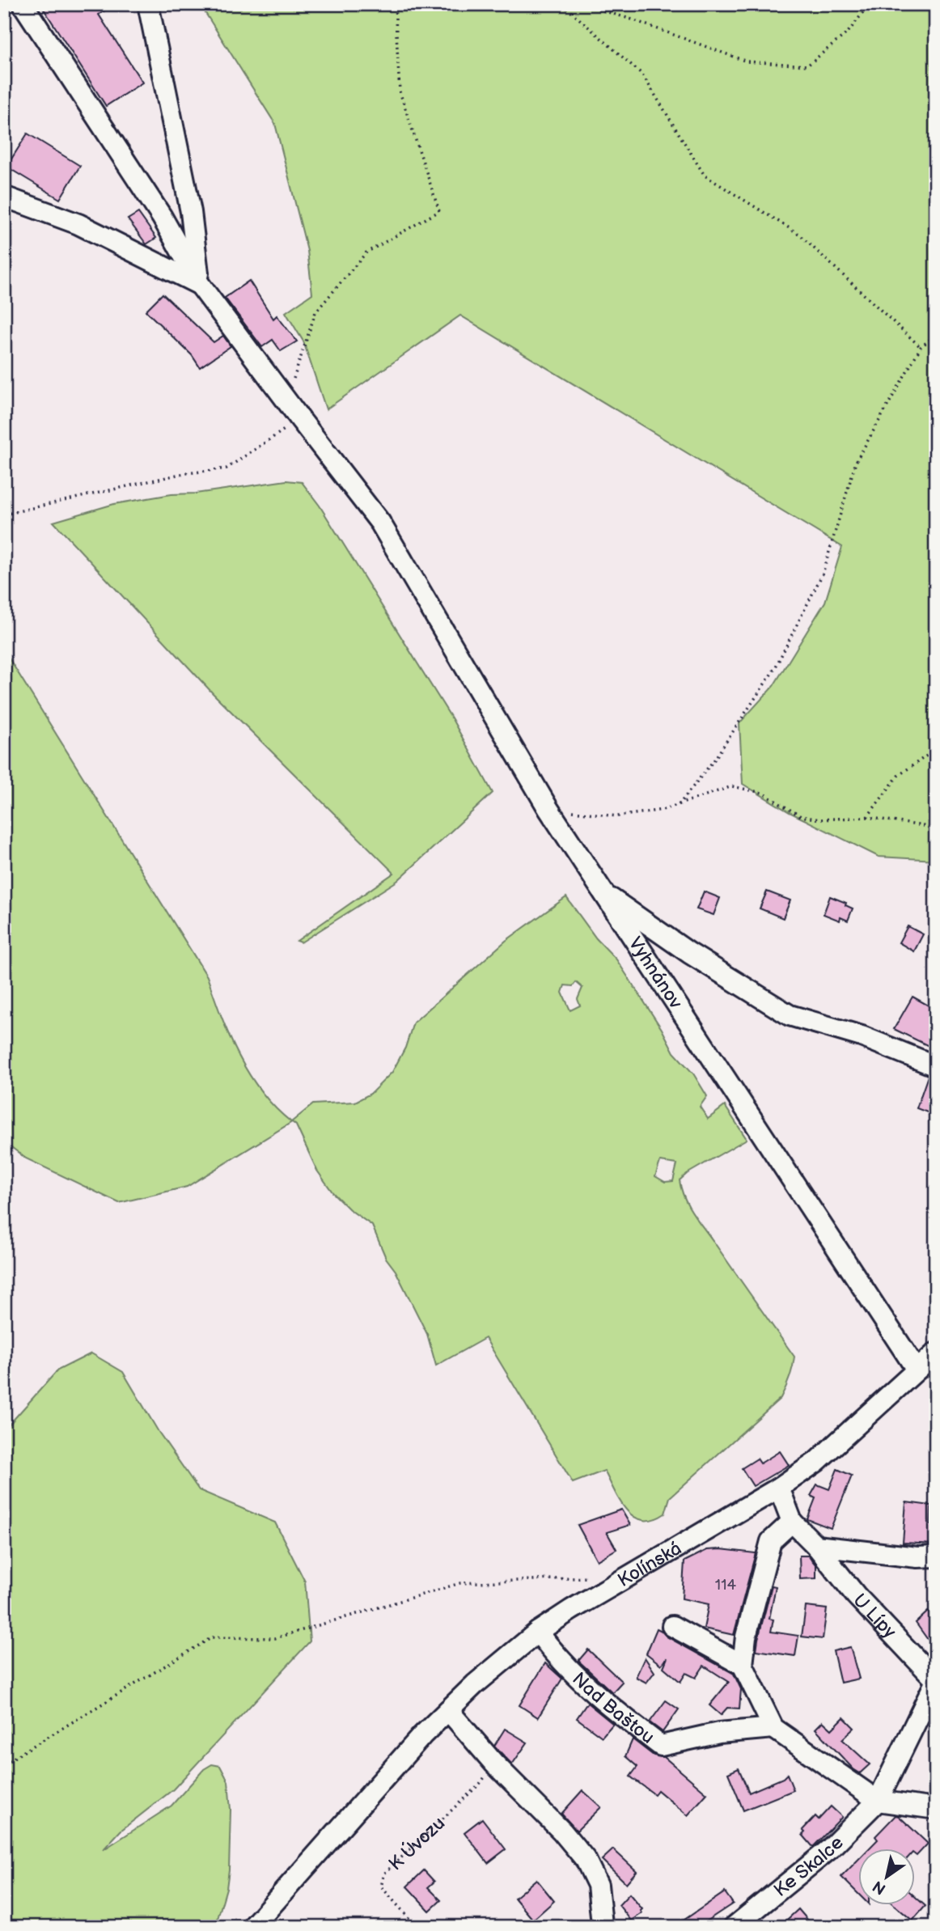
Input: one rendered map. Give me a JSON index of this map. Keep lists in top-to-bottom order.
{
  "streets": {
    "street": [
      "Vyhnánov",
      "Kolínská",
      "U Lípy",
      "Nad Baštou",
      "Ke Skalce"
    ],
    "path": ["K Úvozu"]
  },
  "crossings": [
    ["Vyhnánov", "Kolínská"],
    ["Kolínská", "U Lípy"],
    ["Kolínská", "Nad Baštou"],
    ["U Lípy", "Ke Skalce"]
  ],
  "house_numbers": ["114"],
  "north": "bottom left"
}
